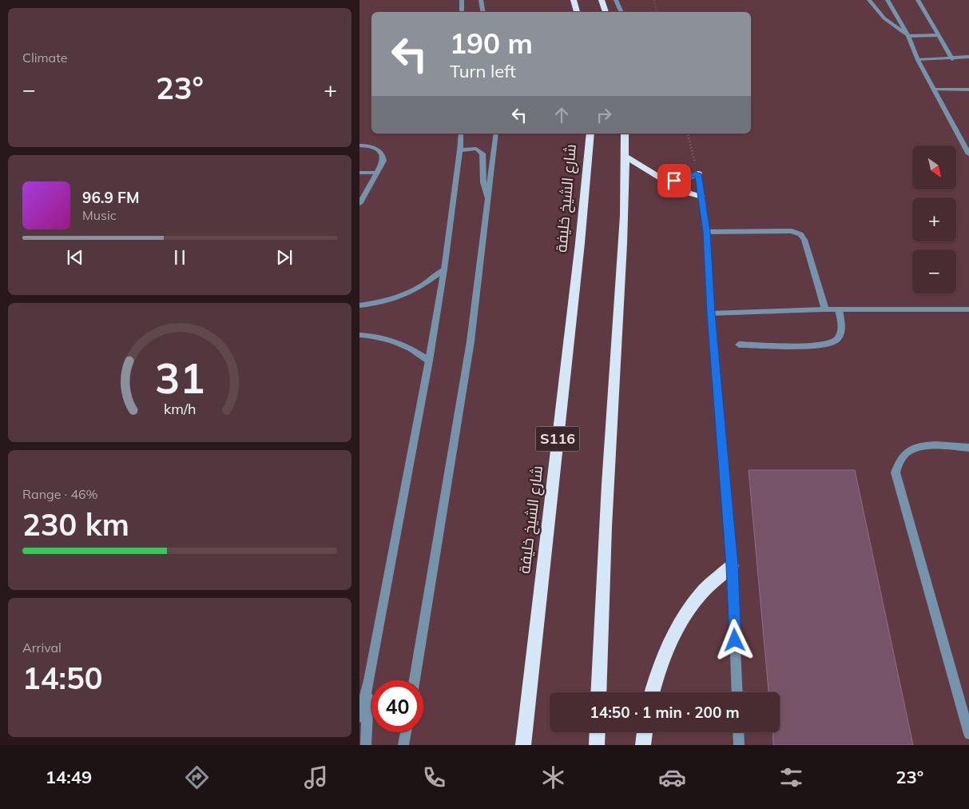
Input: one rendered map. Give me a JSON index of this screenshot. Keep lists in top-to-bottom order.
{
  "streets": {
    "highway": ["شارع الشيخ خليفة", "S116"]
  },
  "north": "bottom right",
  "page": {
    "tile": [
      "Climate",
      ["Range · 46%", "230 km"],
      ["Arrival", "14:50"]
    ],
    "turn": ["190 m", "Turn left"],
    "heat": ["−", "23°", "+"],
    "map_buttons": ["+", "−"],
    "song": ["96.9 FM", "Music"],
    "limit": "40",
    "trip": "14:50 · 1 min · 200 m",
    "tabs": ["14:49", "23°"],
    "gauge": ["31", "km/h"]
  }
}
